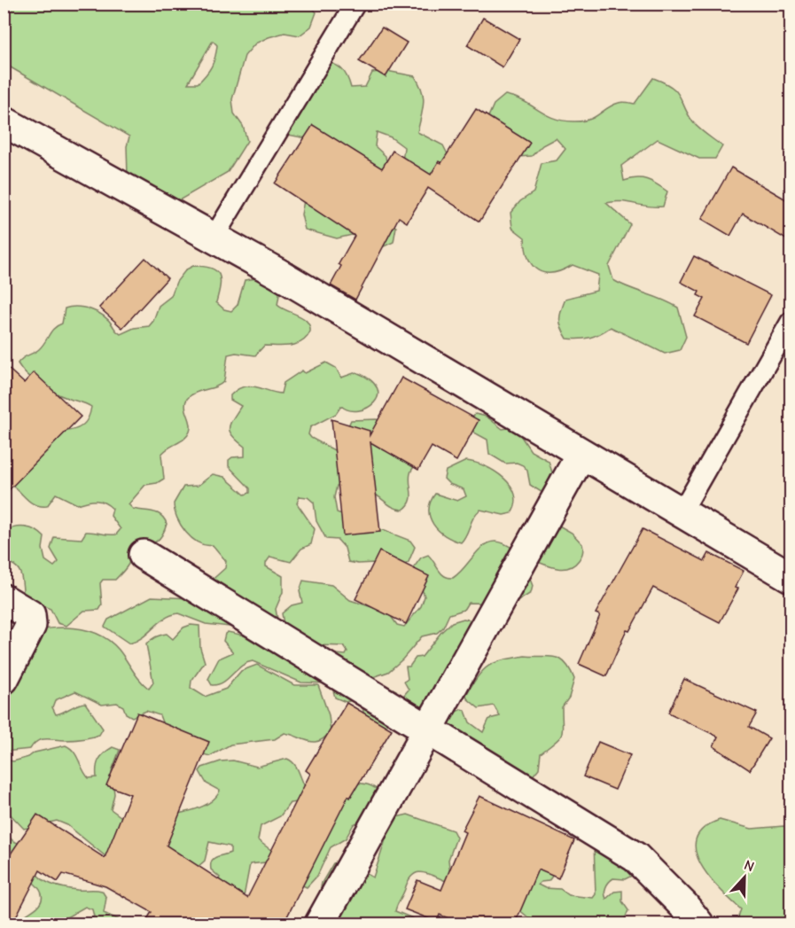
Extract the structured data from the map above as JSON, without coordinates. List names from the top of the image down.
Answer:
{
  "north": "top"
}
